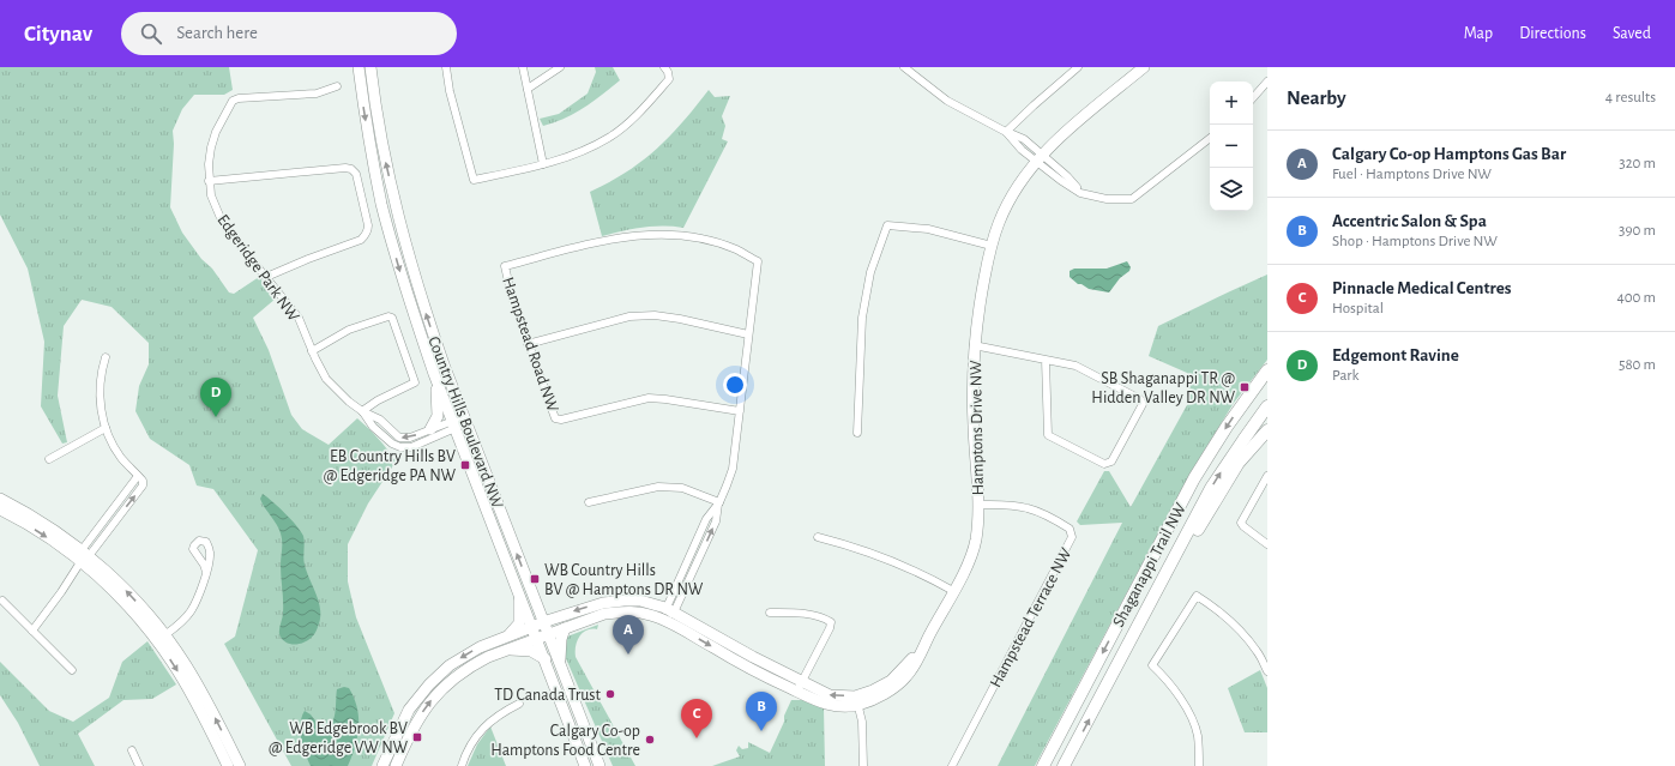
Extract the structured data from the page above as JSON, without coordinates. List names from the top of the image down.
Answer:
{
  "streets": {
    "main road": ["Shaganappi Trail NW"],
    "street": [
      "Edgeridge Park NW",
      "Hampstead Road NW",
      "Country Hills Boulevard NW",
      "Hamptons Drive NW",
      "Hampstead Terrace NW"
    ]
  },
  "crossings": [
    ["Edgeridge Park NW", "Country Hills Boulevard NW"],
    ["Hampstead Road NW", "Hamptons Drive NW"],
    ["Country Hills Boulevard NW", "Hamptons Drive NW"],
    ["Hamptons Drive NW", "Hampstead Terrace NW"]
  ],
  "places": {
    "transit": [
      "SB Shaganappi TR @ Hidden Valley DR NW",
      "EB Country Hills BV @ Edgeridge PA NW",
      "WB Country Hills BV @ Hamptons DR NW",
      "WB Edgebrook BV @ Edgeridge VW NW"
    ],
    "other": ["TD Canada Trust", "Calgary Co-op Hamptons Food Centre"]
  },
  "page": {
    "header": "Citynav",
    "search": "Search here",
    "nav": ["Map", "Directions", "Saved"],
    "heading": ["Nearby", "4 results"],
    "map_buttons": ["+", "−"],
    "list": [
      {
        "mark": "A",
        "name": "Calgary Co-op Hamptons Gas Bar",
        "note": "Fuel · Hamptons Drive NW",
        "value": "320 m"
      },
      {
        "mark": "B",
        "name": "Accentric Salon & Spa",
        "note": "Shop · Hamptons Drive NW",
        "value": "390 m"
      },
      {
        "mark": "C",
        "name": "Pinnacle Medical Centres",
        "note": "Hospital",
        "value": "400 m"
      },
      {
        "mark": "D",
        "name": "Edgemont Ravine",
        "note": "Park",
        "value": "580 m"
      }
    ],
    "pins": [
      "D",
      "A",
      "B",
      "C"
    ]
  }
}
